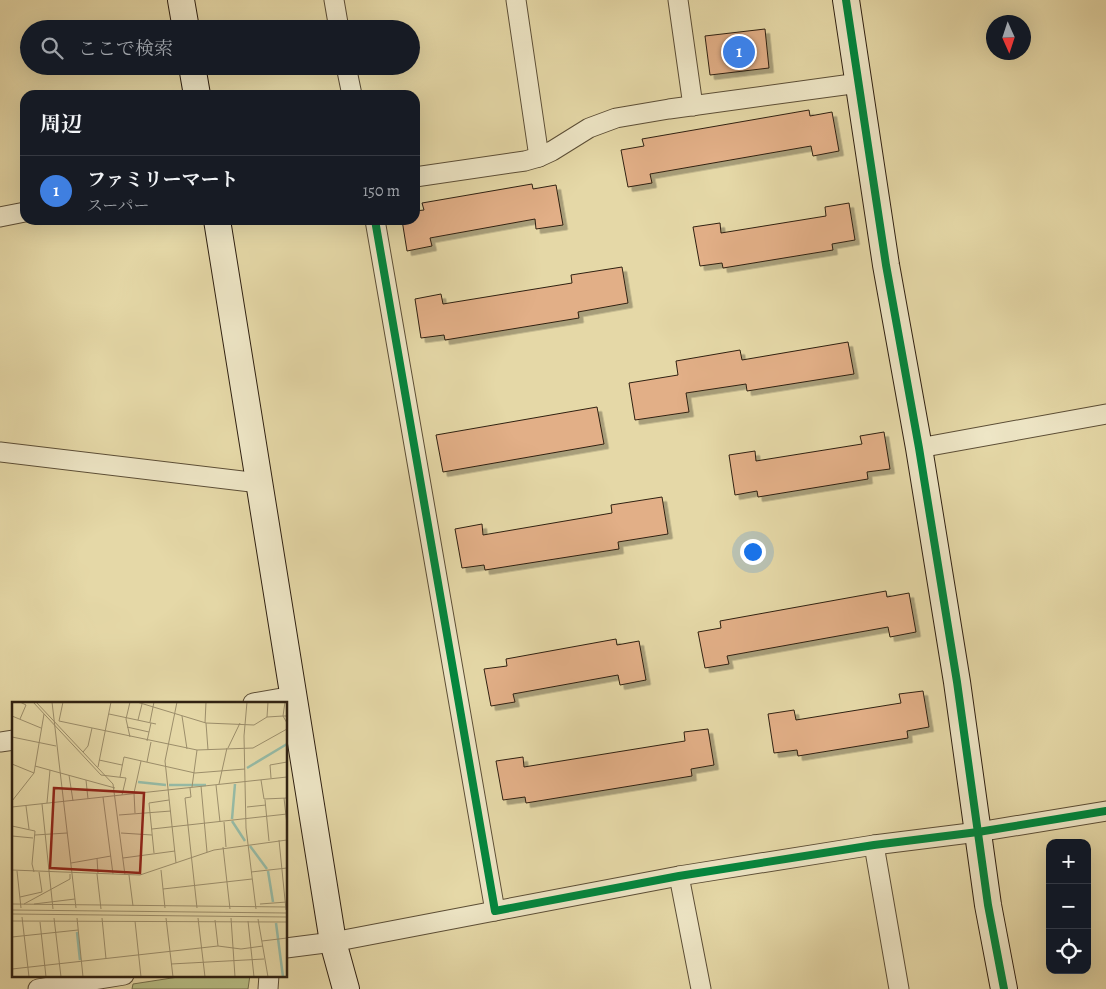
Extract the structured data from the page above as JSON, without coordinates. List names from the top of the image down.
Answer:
{
  "north": "bottom",
  "page": {
    "search": "ここで検索",
    "pins": "1",
    "heading": "周辺",
    "list": [
      {
        "mark": "1",
        "name": "ファミリーマート",
        "note": "スーパー",
        "value": "150 m"
      }
    ],
    "map_buttons": ["+", "−"]
  }
}
